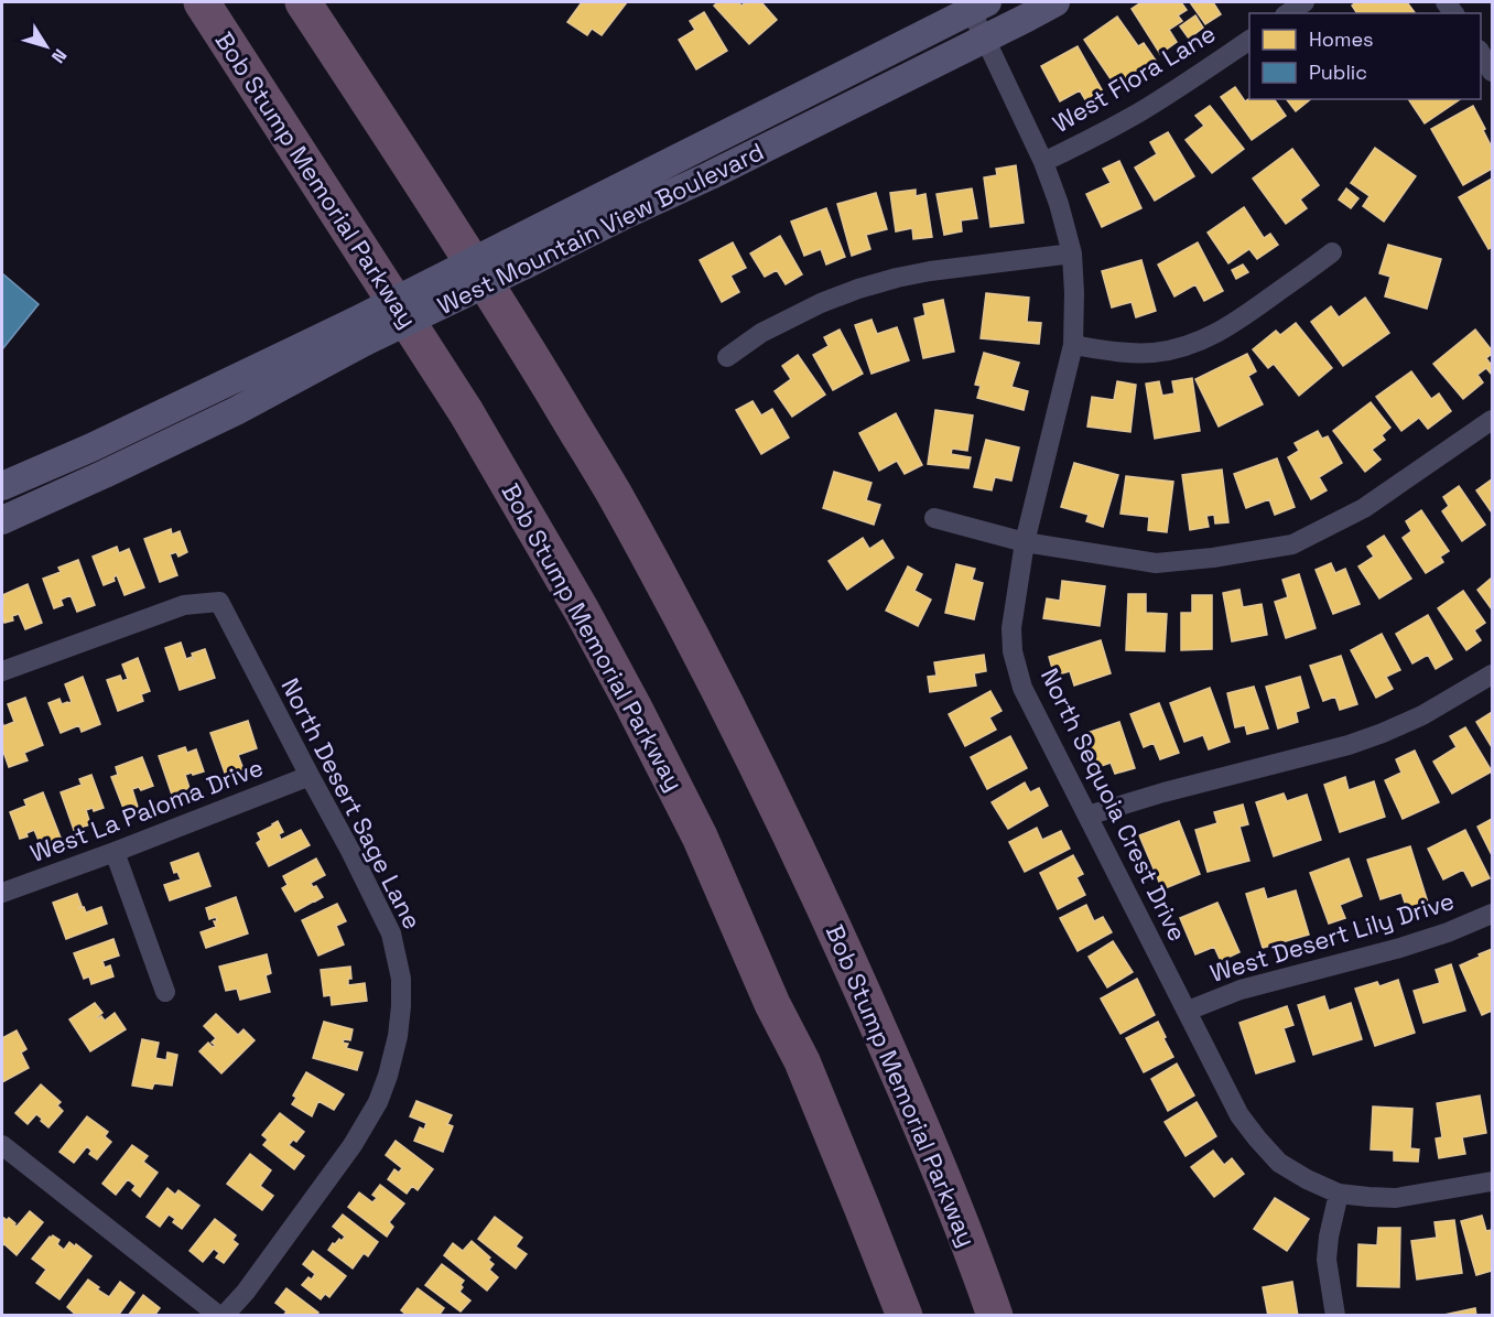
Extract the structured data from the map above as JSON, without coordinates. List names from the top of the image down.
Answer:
{
  "streets": {
    "highway": ["Bob Stump Memorial Parkway"],
    "street": [
      "West Flora Lane",
      "West Mountain View Boulevard",
      "North Desert Sage Lane",
      "North Sequoia Crest Drive",
      "West La Paloma Drive",
      "West Desert Lily Drive"
    ]
  },
  "crossings": [
    ["West Flora Lane", "North Sequoia Crest Drive"],
    ["West Mountain View Boulevard", "North Sequoia Crest Drive"],
    ["North Desert Sage Lane", "West La Paloma Drive"],
    ["North Sequoia Crest Drive", "West Desert Lily Drive"]
  ],
  "legend": ["Homes", "Public"],
  "north": "bottom right"
}
